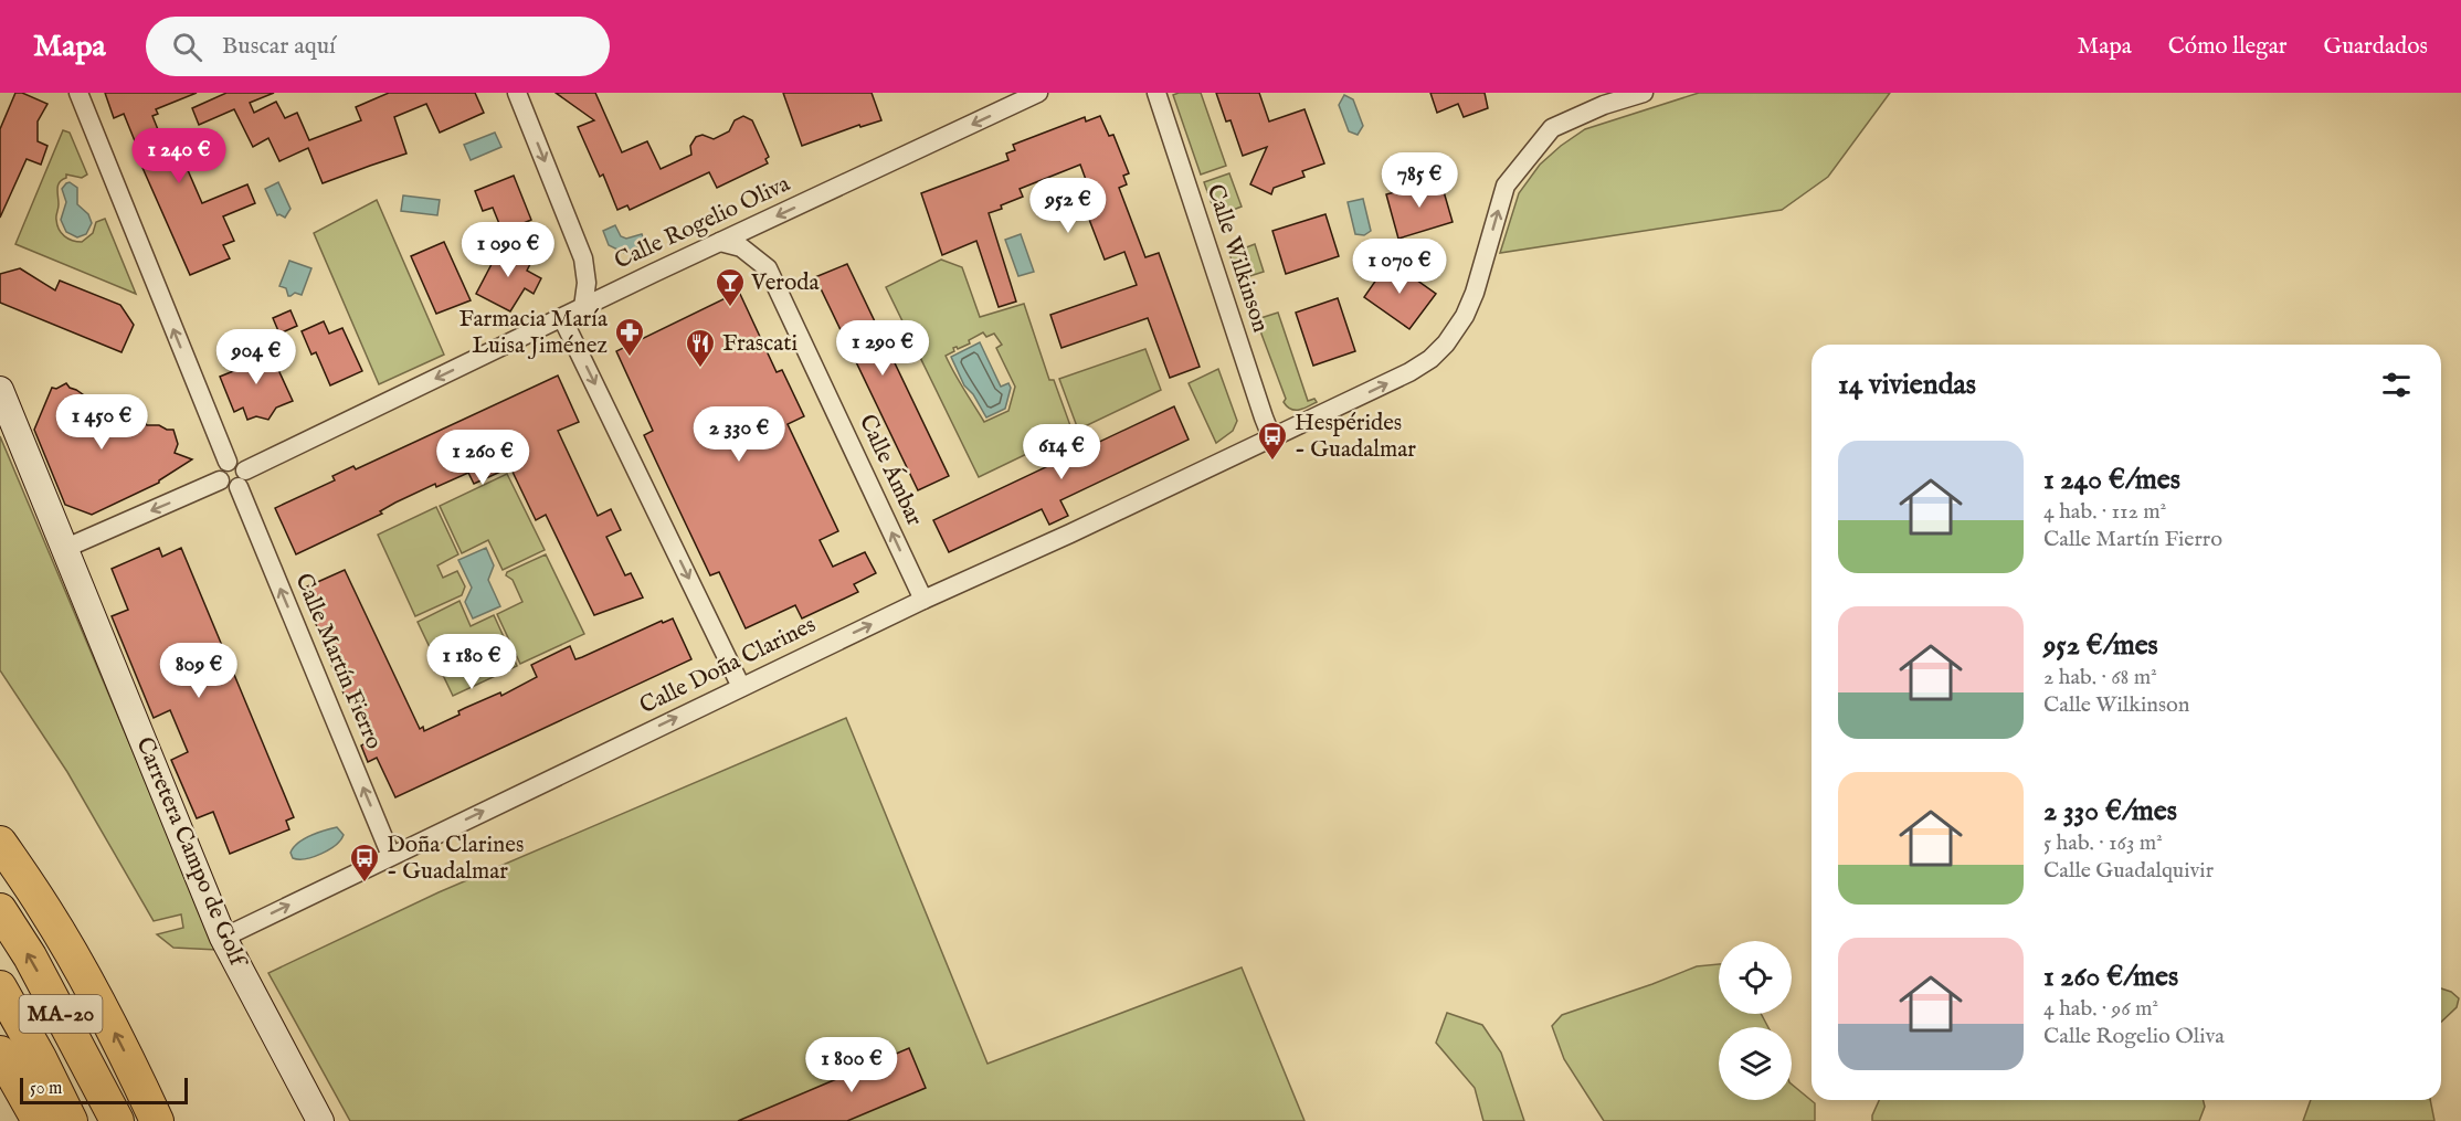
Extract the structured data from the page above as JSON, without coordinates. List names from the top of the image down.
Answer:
{
  "streets": {
    "highway": ["MA-20"],
    "street": [
      "Calle Rogelio Oliva",
      "Calle Wilkinson",
      "Calle Ámbar",
      "Calle Martín Fierro",
      "Calle Doña Clarines",
      "Carretera Campo de Golf"
    ]
  },
  "crossings": [
    ["Calle Rogelio Oliva", "Calle Ámbar"],
    ["Calle Rogelio Oliva", "Calle Martín Fierro"],
    ["Calle Wilkinson", "Calle Doña Clarines"],
    ["Calle Ámbar", "Calle Doña Clarines"],
    ["Calle Martín Fierro", "Calle Doña Clarines"],
    ["Calle Doña Clarines", "Carretera Campo de Golf"]
  ],
  "one_way": [
    "Calle Rogelio Oliva",
    "Calle Ámbar",
    "Calle Martín Fierro",
    "Calle Doña Clarines"
  ],
  "places": {
    "bar": ["Veroda"],
    "pharmacy": ["Farmacia María Luisa Jiménez"],
    "restaurant": ["Frascati"],
    "bus stop": ["Hespérides - Guadalmar", "Doña Clarines - Guadalmar"]
  },
  "scale_bar": "50 m",
  "page": {
    "header": "Mapa",
    "search": "Buscar aquí",
    "nav": ["Mapa", "Cómo llegar", "Guardados"],
    "price": [
      "1 240 €",
      "785 €",
      "952 €",
      "1 090 €",
      "1 070 €",
      "1 290 €",
      "904 €",
      "1 450 €",
      "2 330 €",
      "614 €",
      "1 260 €",
      "1 180 €",
      "809 €",
      "1 800 €"
    ],
    "heading": "14 viviendas",
    "list": [
      {
        "name": "1 240 €/mes",
        "note": "4 hab. · 112 m² · Calle Martín Fierro"
      },
      {
        "name": "952 €/mes",
        "note": "2 hab. · 68 m² · Calle Wilkinson"
      },
      {
        "name": "2 330 €/mes",
        "note": "5 hab. · 163 m² · Calle Guadalquivir"
      },
      {
        "name": "1 260 €/mes",
        "note": "4 hab. · 96 m² · Calle Rogelio Oliva"
      }
    ],
    "scale": "50 m"
  }
}
